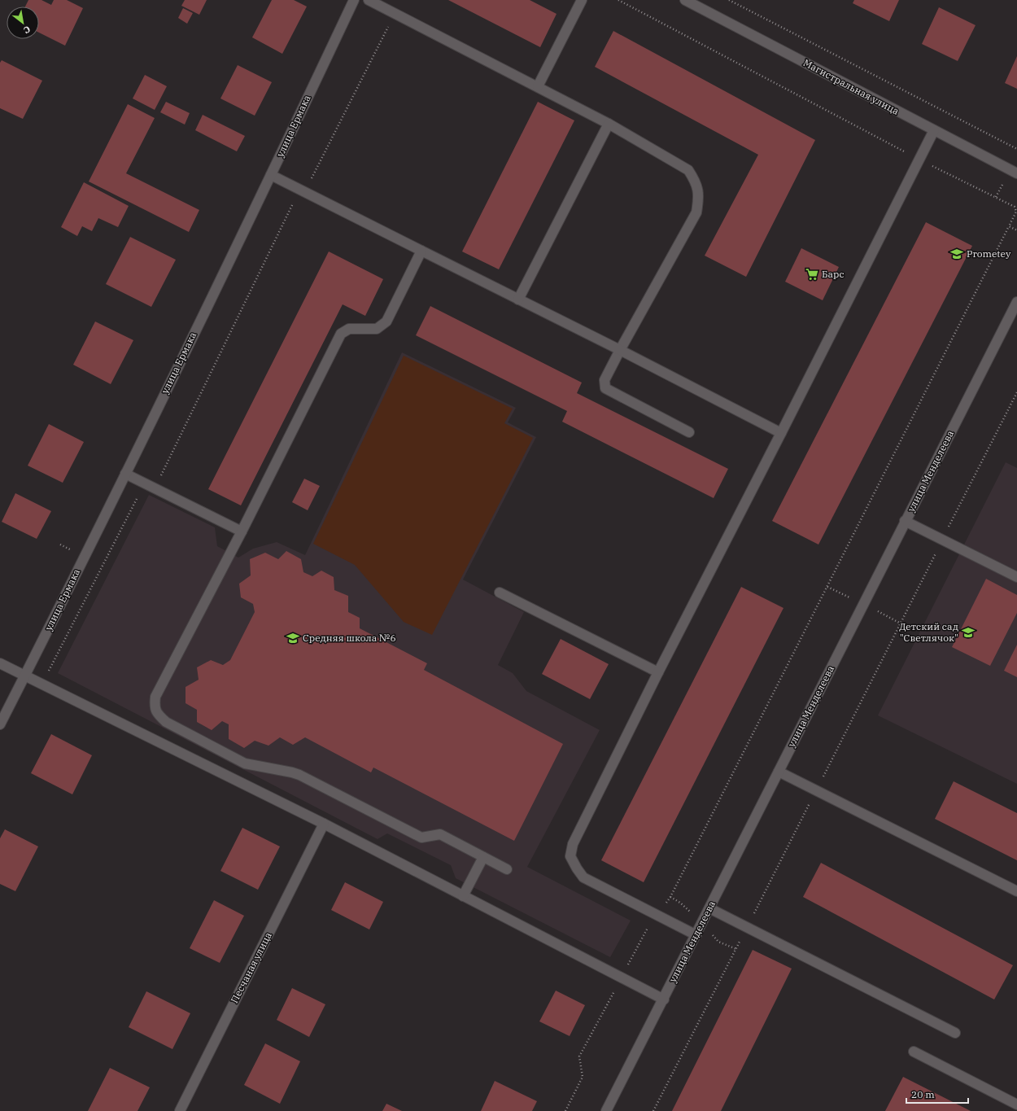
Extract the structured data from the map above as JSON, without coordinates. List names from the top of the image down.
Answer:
{
  "streets": {
    "street": [
      "Магистральная улица",
      "улица Ермака",
      "улица Менделеева",
      "Песчаная улица"
    ]
  },
  "places": {
    "school or university": ["Prometey", "Детский сад \"Светлячок\"", "Средняя школа №6"],
    "supermarket": ["Барс"]
  },
  "scale_bar": "20 m",
  "north": "bottom right"
}
